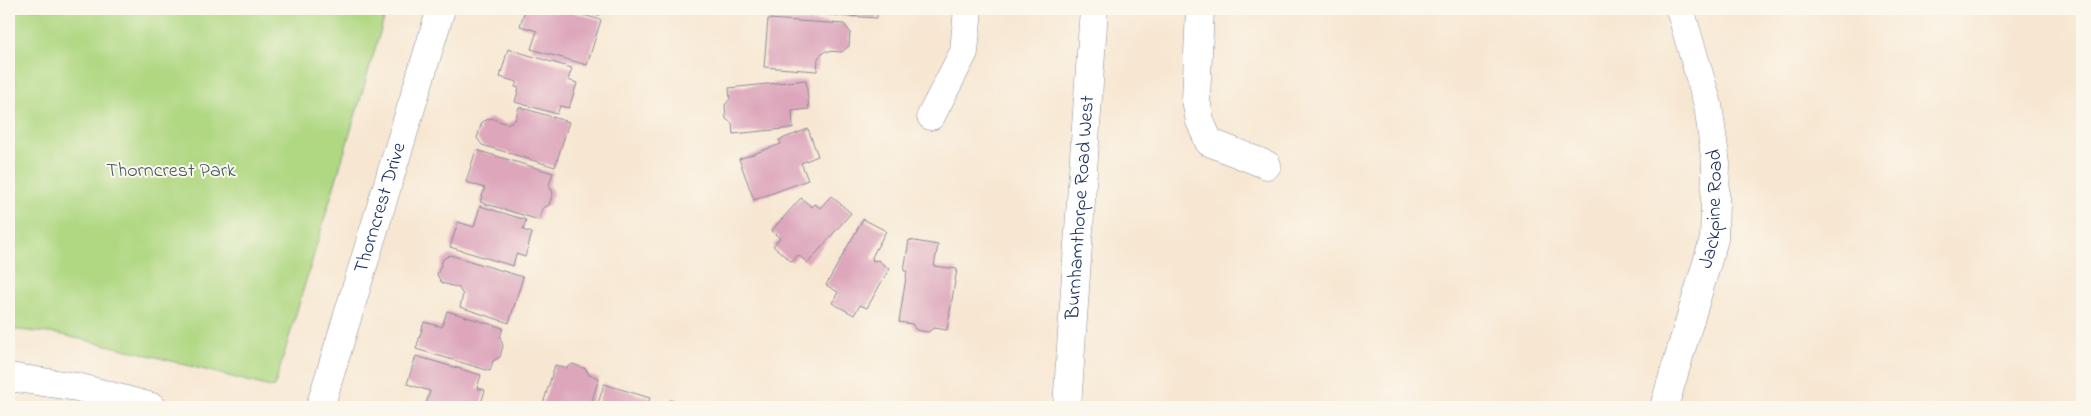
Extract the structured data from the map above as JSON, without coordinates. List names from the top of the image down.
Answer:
{
  "streets": {
    "street": ["Thorncrest Drive", "Burnhamthorpe Road West", "Jackpine Road"]
  },
  "parks": ["Thorncrest Park"]
}
